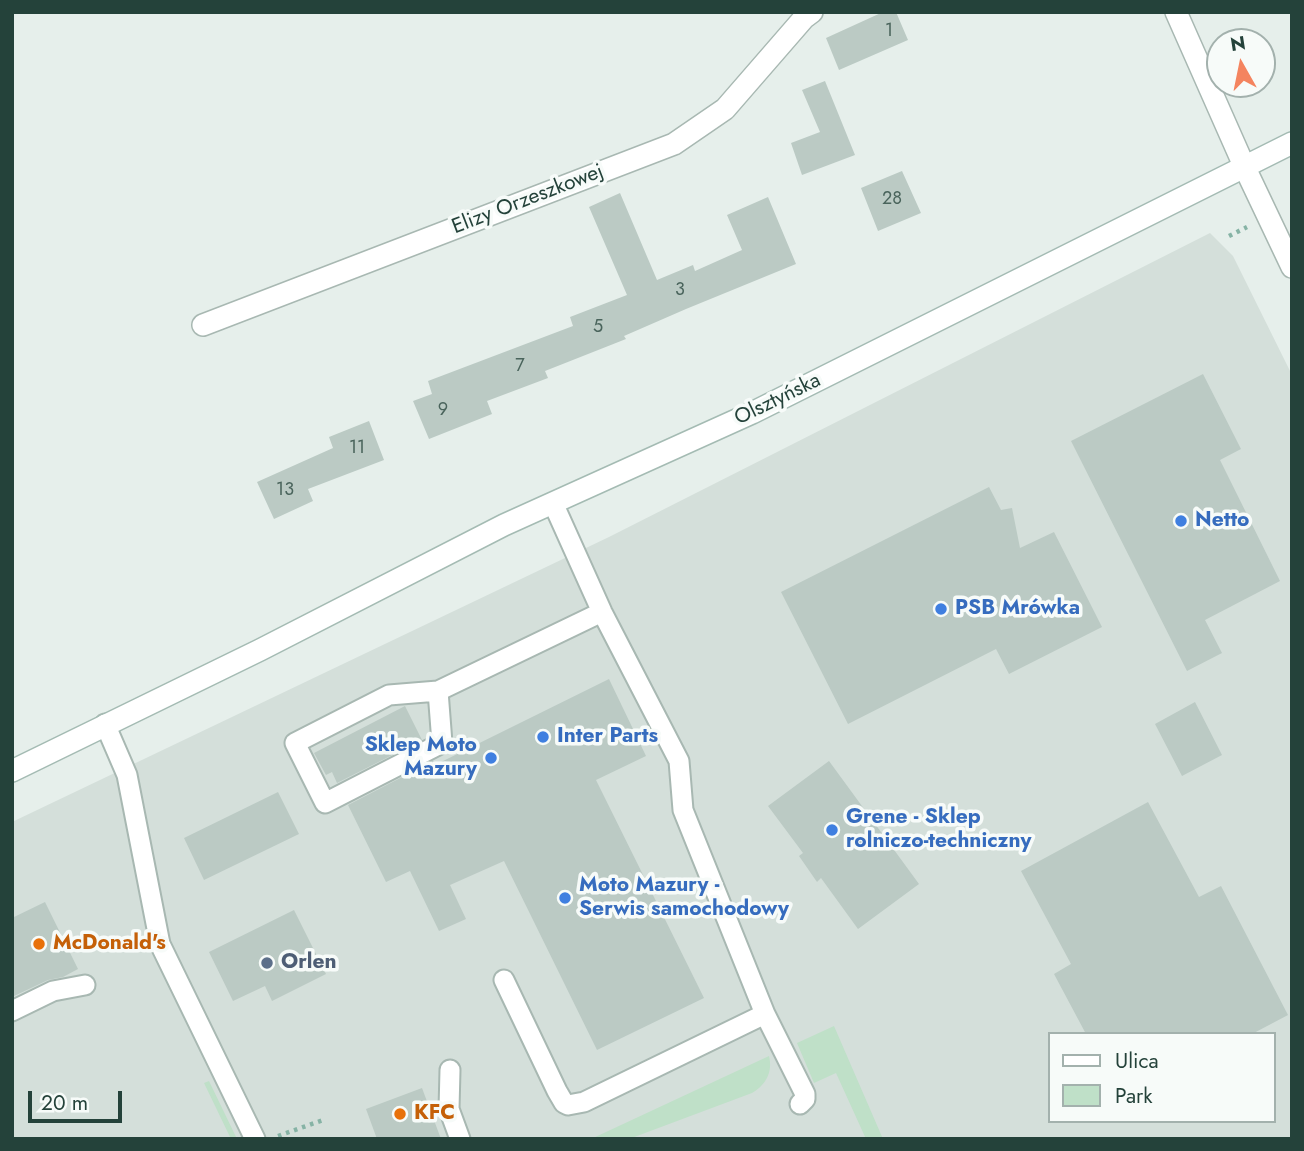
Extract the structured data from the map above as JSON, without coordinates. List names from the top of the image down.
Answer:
{
  "streets": {
    "street": ["Elizy Orzeszkowej", "Olsztyńska"]
  },
  "places": [
    "Netto",
    "PSB Mrówka",
    "Inter Parts",
    "Sklep Moto Mazury",
    "Grene - Sklep rolniczo-techniczny",
    "Moto Mazury - Serwis samochodowy",
    "McDonald's",
    "Orlen",
    "KFC"
  ],
  "house_numbers": [
    "1",
    "28",
    "3",
    "5",
    "7",
    "9",
    "11",
    "13"
  ],
  "legend": ["Ulica", "Park"],
  "scale_bar": "20 m",
  "north": "top"
}
